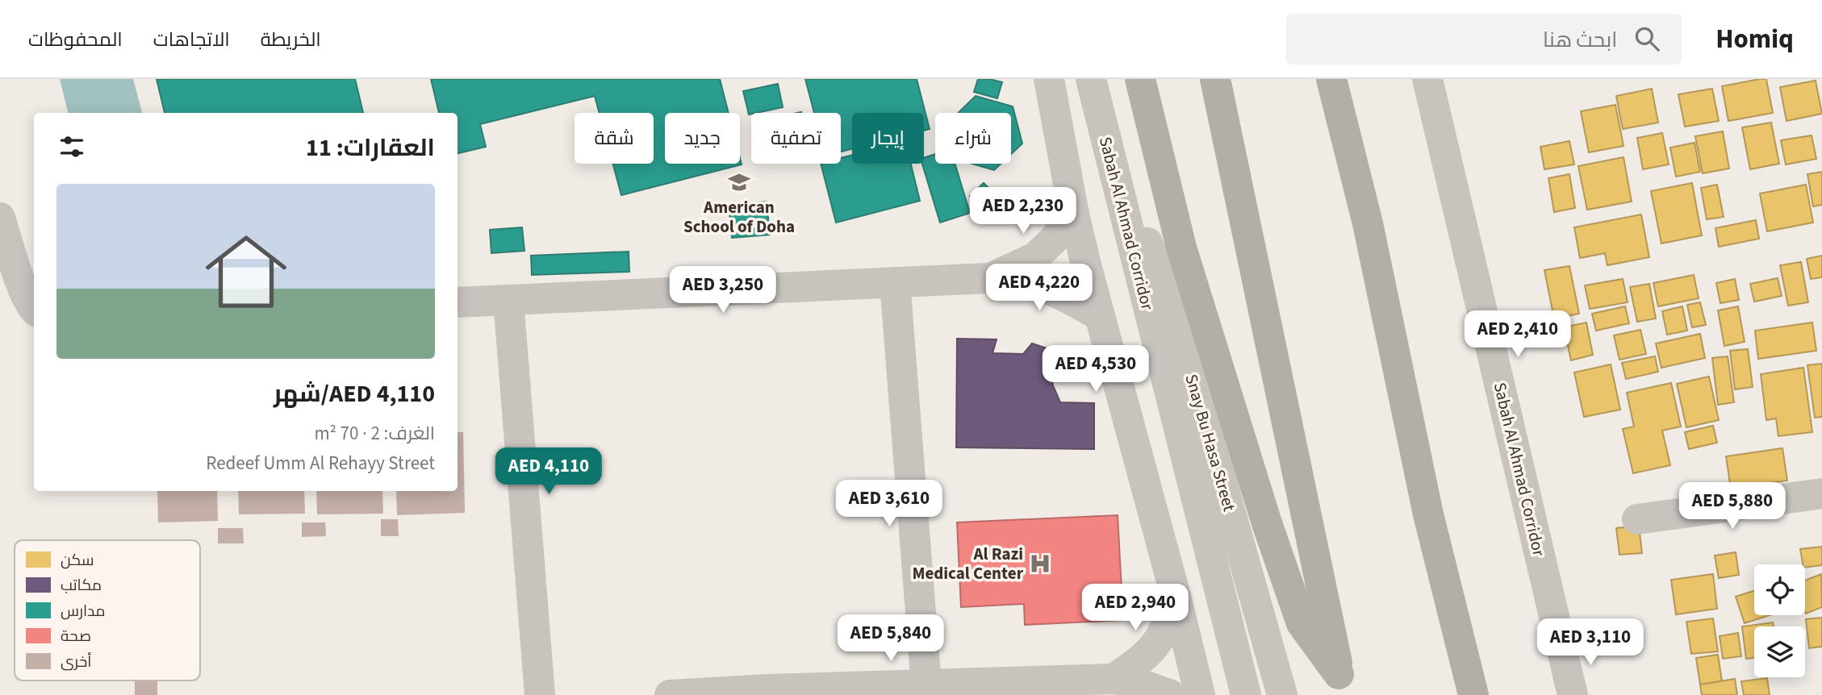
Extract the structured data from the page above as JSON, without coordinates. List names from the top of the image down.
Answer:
{
  "streets": {
    "street": ["Sabah Al Ahmad Corridor", "Snay Bu Hasa Street"]
  },
  "crossings": [
    ["Sabah Al Ahmad Corridor", "Snay Bu Hasa Street"]
  ],
  "places": {
    "school or university": ["American School of Doha"],
    "hospital": ["Al Razi Medical Center"]
  },
  "legend": [
    "سكن",
    "مكاتب",
    "مدارس",
    "صحة",
    "أخرى"
  ],
  "page": {
    "header": "Homiq",
    "search": "ابحث هنا",
    "nav": ["الخريطة", "الاتجاهات", "المحفوظات"],
    "chip": [
      "شراء",
      "إيجار",
      "تصفية",
      "جديد",
      "شقة"
    ],
    "heading": "العقارات: 11",
    "list": [
      {
        "name": "AED 4,110/شهر",
        "note": "الغرف: 2 · 70 m² · Redeef Umm Al Rehayy Street"
      }
    ],
    "price": [
      "AED 2,230",
      "AED 4,220",
      "AED 3,250",
      "AED 2,410",
      "AED 4,530",
      "AED 4,110",
      "AED 3,610",
      "AED 5,880",
      "AED 2,940",
      "AED 5,840",
      "AED 3,110"
    ]
  }
}
